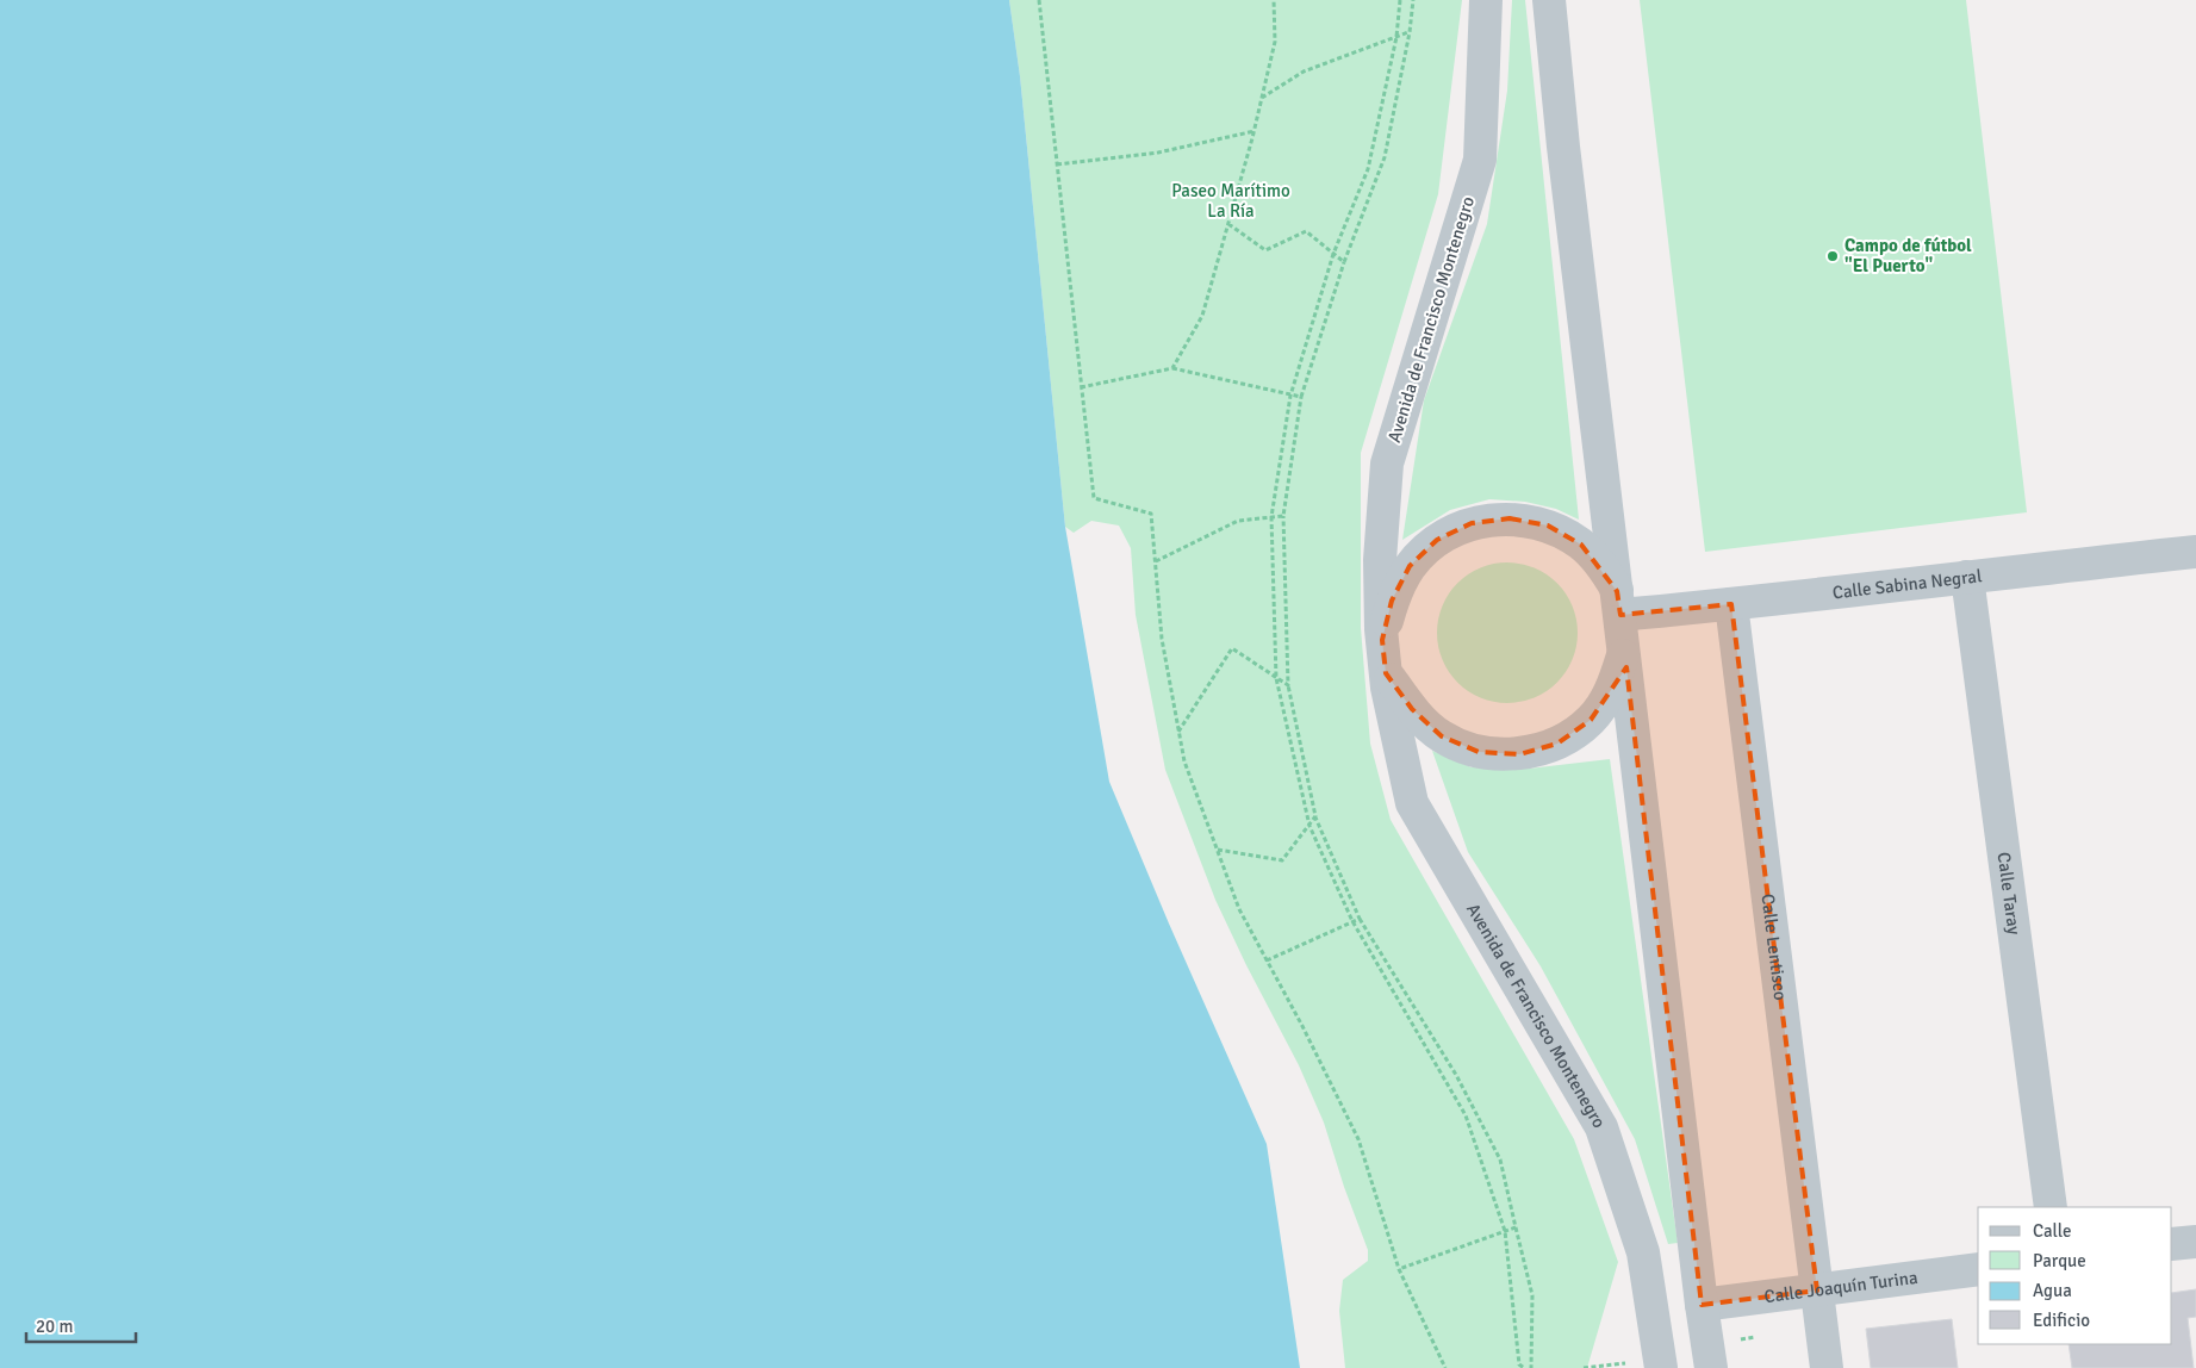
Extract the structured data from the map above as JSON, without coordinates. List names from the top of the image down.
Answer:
{
  "streets": {
    "street": [
      "Avenida de Francisco Montenegro",
      "Calle Sabina Negral",
      "Calle Taray",
      "Calle Lentisco",
      "Calle Joaquín Turina"
    ]
  },
  "crossings": [
    ["Avenida de Francisco Montenegro", "Calle Sabina Negral"],
    ["Avenida de Francisco Montenegro", "Calle Joaquín Turina"],
    ["Calle Sabina Negral", "Calle Taray"],
    ["Calle Sabina Negral", "Calle Lentisco"],
    ["Calle Lentisco", "Calle Joaquín Turina"]
  ],
  "parks": ["Paseo Marítimo La Ría"],
  "places": ["Campo de fútbol \"El Puerto\""],
  "legend": [
    "Calle",
    "Parque",
    "Agua",
    "Edificio"
  ],
  "scale_bar": "20 m"
}
